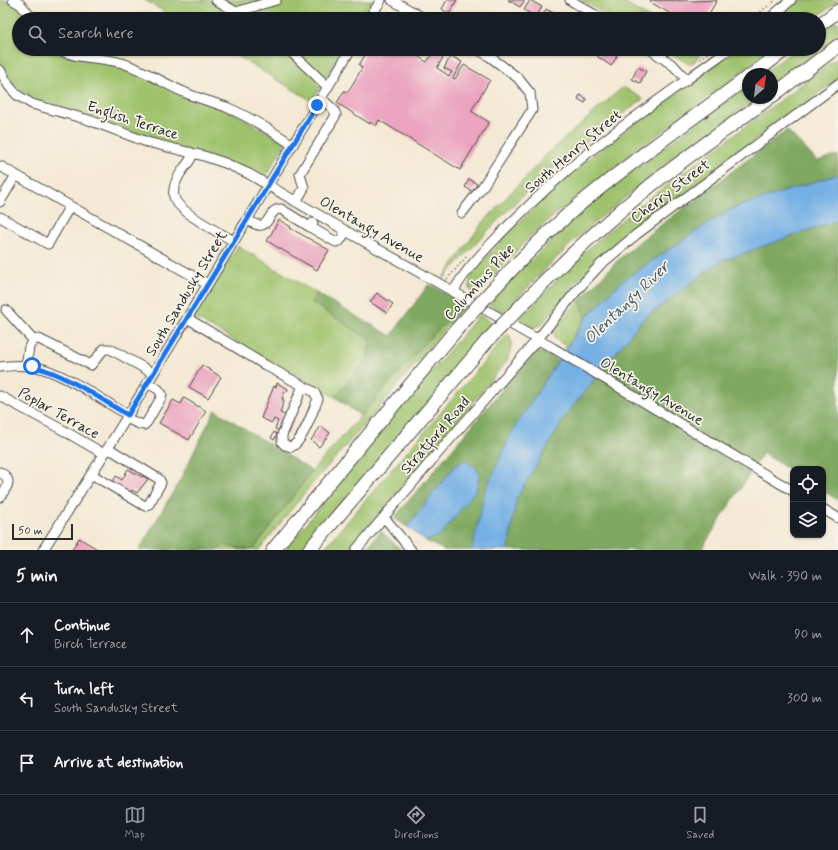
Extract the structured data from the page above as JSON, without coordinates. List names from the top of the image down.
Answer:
{
  "streets": {
    "highway": ["Columbus Pike"],
    "street": [
      "English Terrace",
      "South Henry Street",
      "Cherry Street",
      "Olentangy Avenue",
      "South Sandusky Street",
      "Poplar Terrace",
      "Stratford Road"
    ]
  },
  "crossings": [
    ["English Terrace", "Olentangy Avenue"],
    ["English Terrace", "South Sandusky Street"],
    ["South Henry Street", "Olentangy Avenue"],
    ["Cherry Street", "Olentangy Avenue"],
    ["Cherry Street", "Stratford Road"],
    ["Olentangy Avenue", "South Sandusky Street"],
    ["Olentangy Avenue", "Stratford Road"],
    ["South Sandusky Street", "Poplar Terrace"]
  ],
  "water": ["Olentangy River"],
  "scale_bar": "50 m",
  "north": "top right",
  "page": {
    "search": "Search here",
    "scale": "50 m",
    "heading": ["5 min", "Walk · 390 m"],
    "list": [
      ["Continue", "Birch Terrace", "90 m"],
      ["Turn left", "South Sandusky Street", "300 m"],
      "Arrive at destination"
    ],
    "nav": ["Map", "Directions", "Saved"]
  }
}
